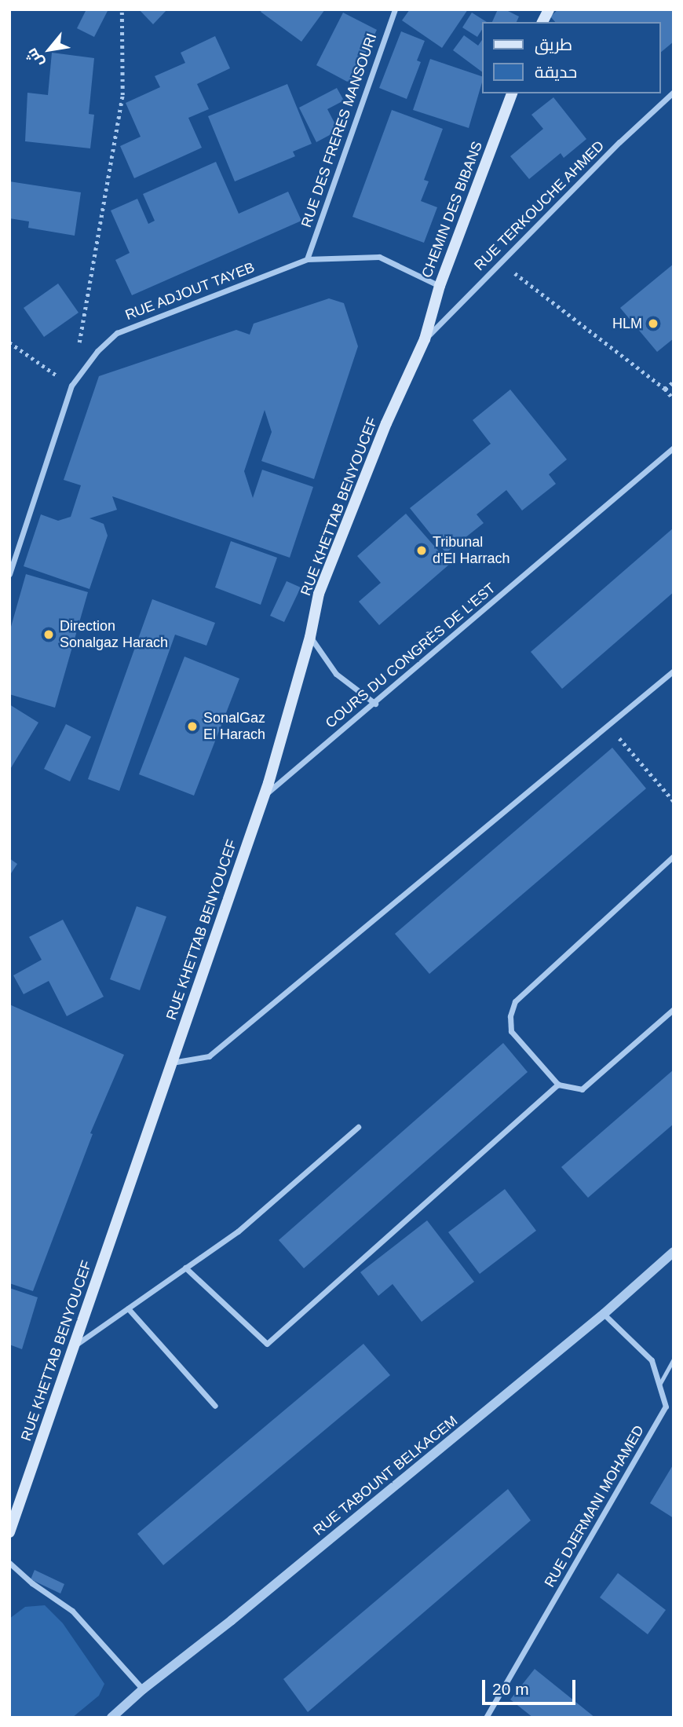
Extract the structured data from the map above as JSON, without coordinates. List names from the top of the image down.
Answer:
{
  "streets": {
    "main road": ["CHEMIN DES BIBANS", "RUE KHETTAB BENYOUCEF"],
    "street": [
      "RUE DES FRERES MANSOURI",
      "RUE TERKOUCHE AHMED",
      "RUE ADJOUT TAYEB",
      "COURS DU CONGRÈS DE L'EST",
      "RUE TABOUNT BELKACEM",
      "RUE DJERMANI MOHAMED"
    ]
  },
  "crossings": [
    ["RUE DES FRERES MANSOURI", "RUE ADJOUT TAYEB"],
    ["RUE TERKOUCHE AHMED", "CHEMIN DES BIBANS"],
    ["RUE TERKOUCHE AHMED", "RUE KHETTAB BENYOUCEF"],
    ["CHEMIN DES BIBANS", "RUE ADJOUT TAYEB"],
    ["CHEMIN DES BIBANS", "RUE KHETTAB BENYOUCEF"],
    ["RUE KHETTAB BENYOUCEF", "COURS DU CONGRÈS DE L'EST"],
    ["RUE TABOUNT BELKACEM", "RUE DJERMANI MOHAMED"]
  ],
  "places": [
    "HLM",
    "Tribunal d'El Harrach",
    "Direction Sonalgaz Harach",
    "SonalGaz El Harach"
  ],
  "legend": ["طريق", "حديقة"],
  "scale_bar": "20 m",
  "north": "bottom left"
}
